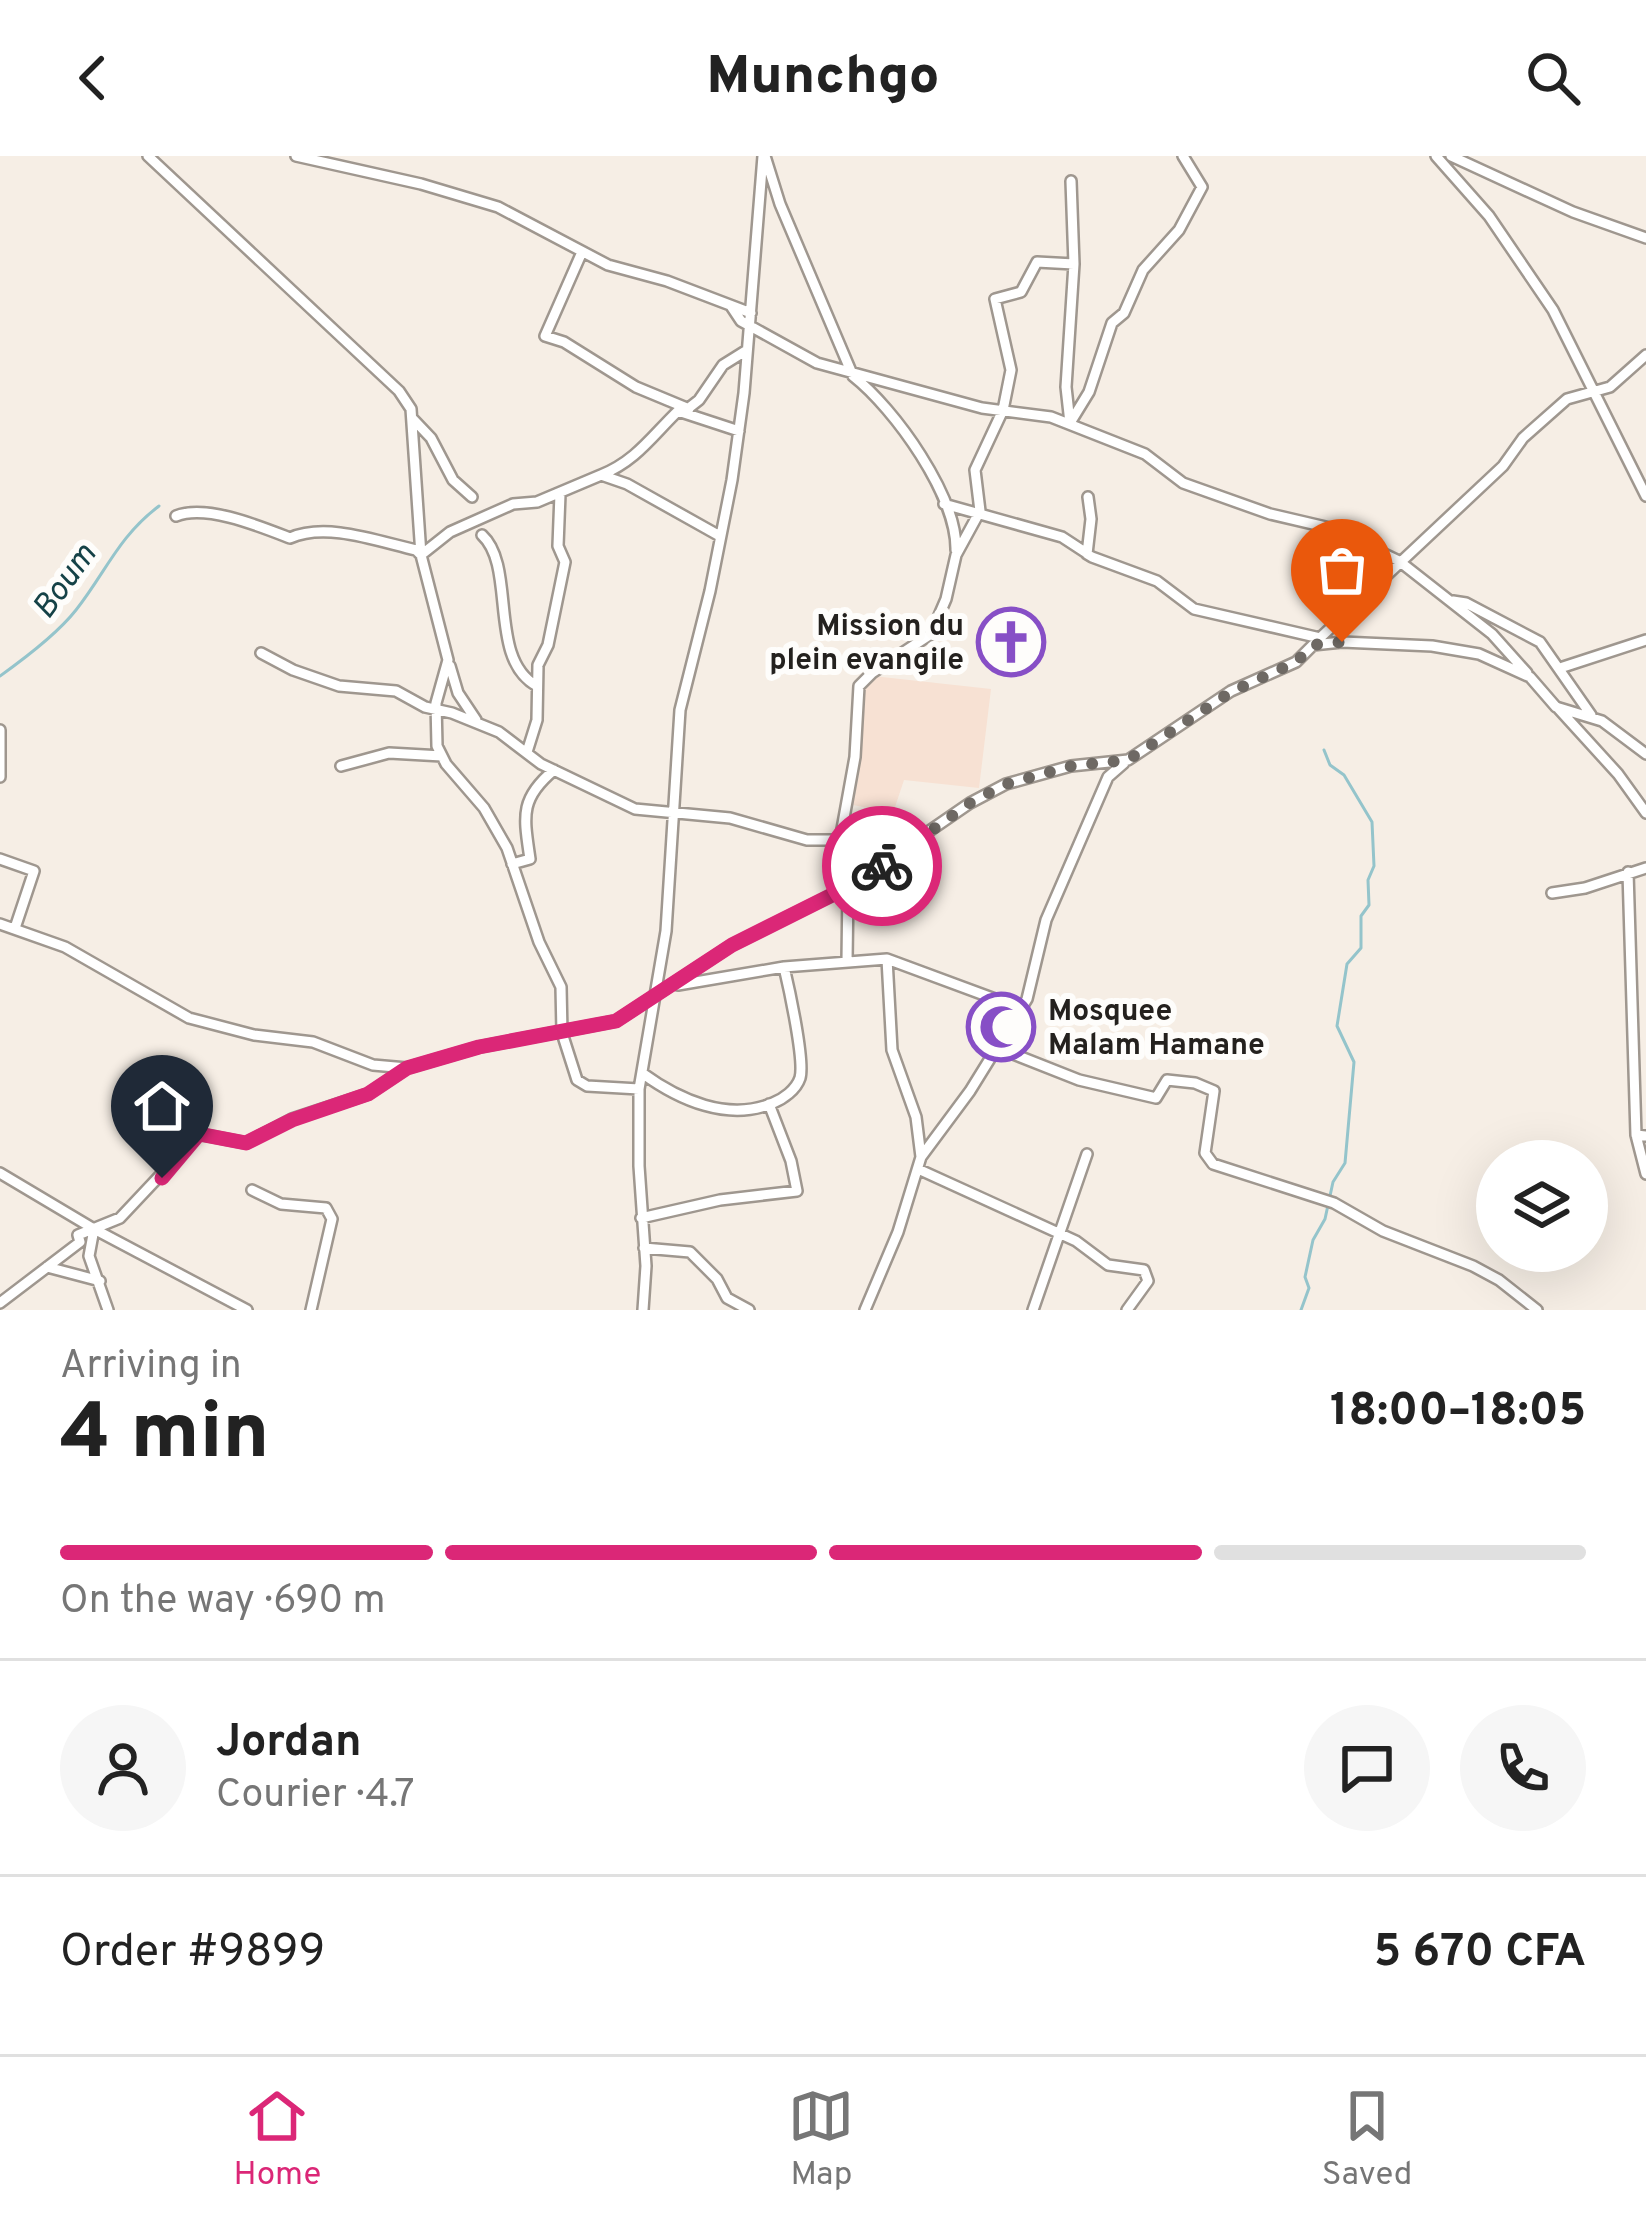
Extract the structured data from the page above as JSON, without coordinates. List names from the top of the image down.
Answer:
{
  "water": ["Boum"],
  "places": {
    "church": ["Mission du plein evangile"],
    "mosque": ["Mosquee Malam Hamane"]
  },
  "page": {
    "header": "Munchgo",
    "heading": ["4 min", "Arriving in", "18:00–18:05"],
    "panel": [
      "Jordan",
      "Courier · 4.7",
      "Order #9899",
      "5 670 CFA"
    ],
    "bar": "On the way · 690 m",
    "tabs": ["Home", "Map", "Saved"]
  }
}
